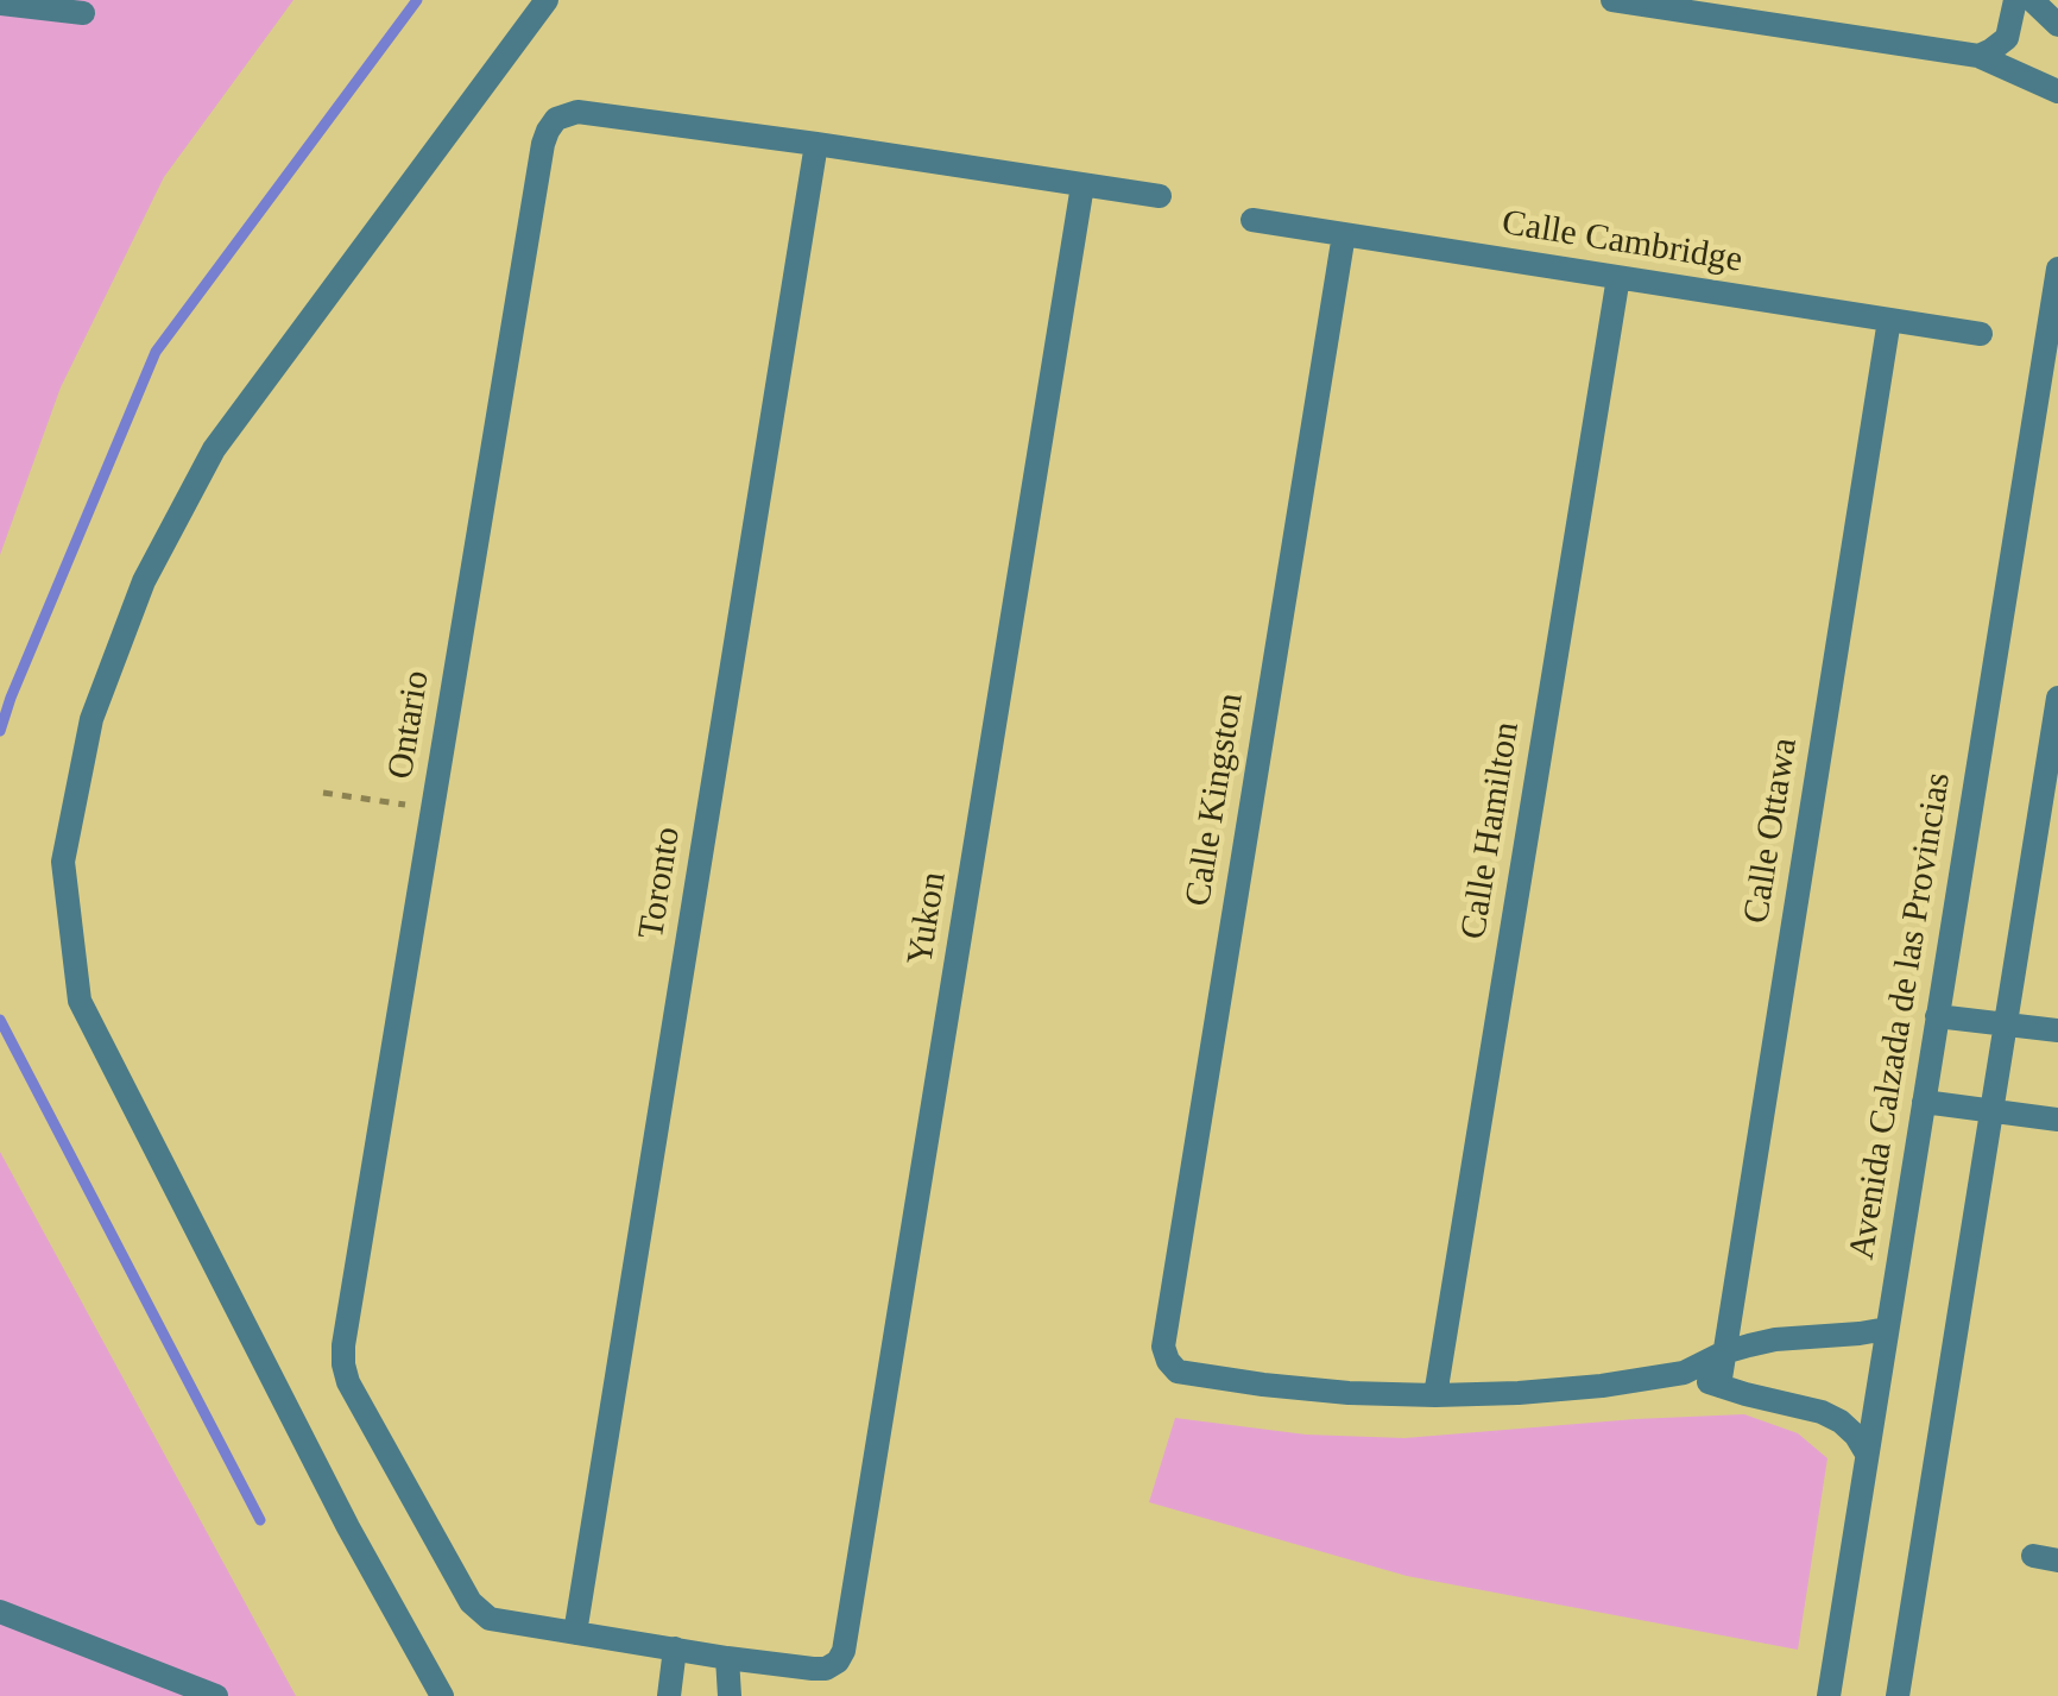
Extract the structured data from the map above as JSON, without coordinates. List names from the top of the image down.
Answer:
{
  "streets": {
    "street": [
      "Calle Cambridge",
      "Ontario",
      "Calle Kingston",
      "Calle Hamilton",
      "Calle Ottawa",
      "Toronto",
      "Yukon",
      "Avenida Calzada de las Provincias"
    ]
  },
  "crossings": [
    ["Calle Cambridge", "Calle Kingston"],
    ["Calle Cambridge", "Calle Hamilton"],
    ["Calle Cambridge", "Calle Ottawa"],
    ["Ontario", "Toronto"],
    ["Calle Kingston", "Calle Hamilton"]
  ]
}
